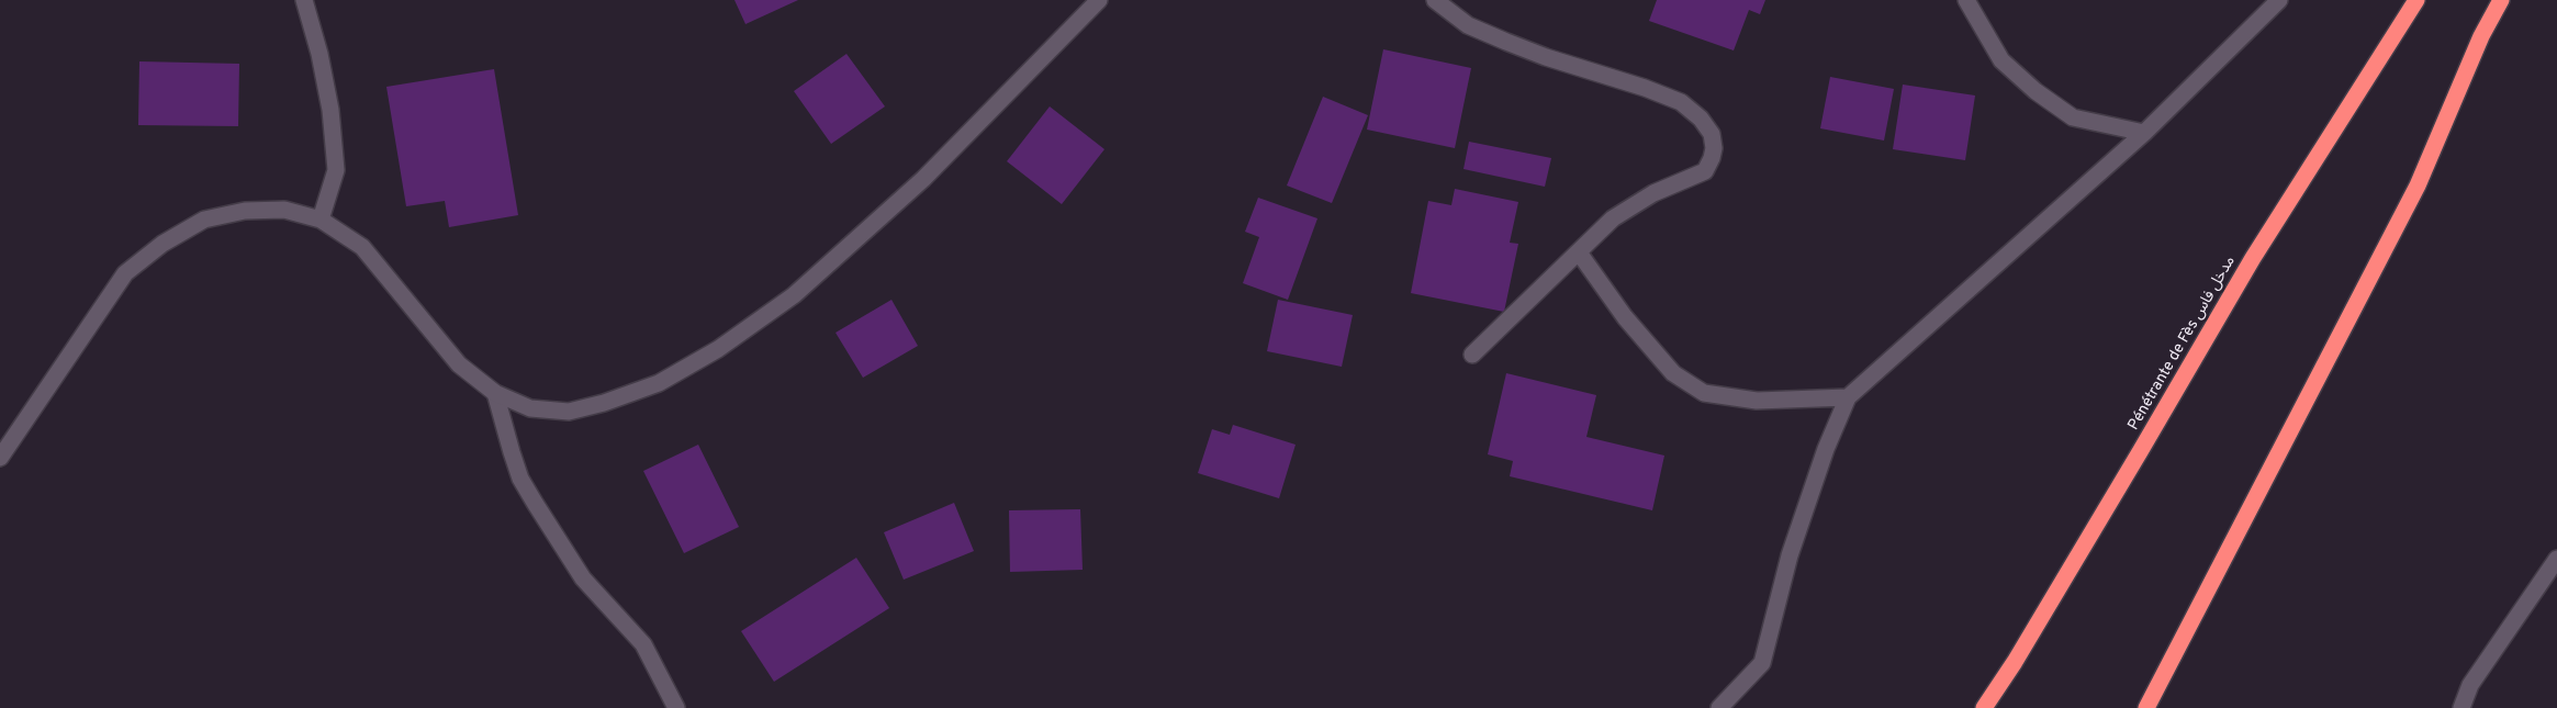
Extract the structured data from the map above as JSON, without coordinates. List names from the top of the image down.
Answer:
{
  "streets": {
    "highway": ["Pénétrante de Fès مدخل فاس"]
  }
}
